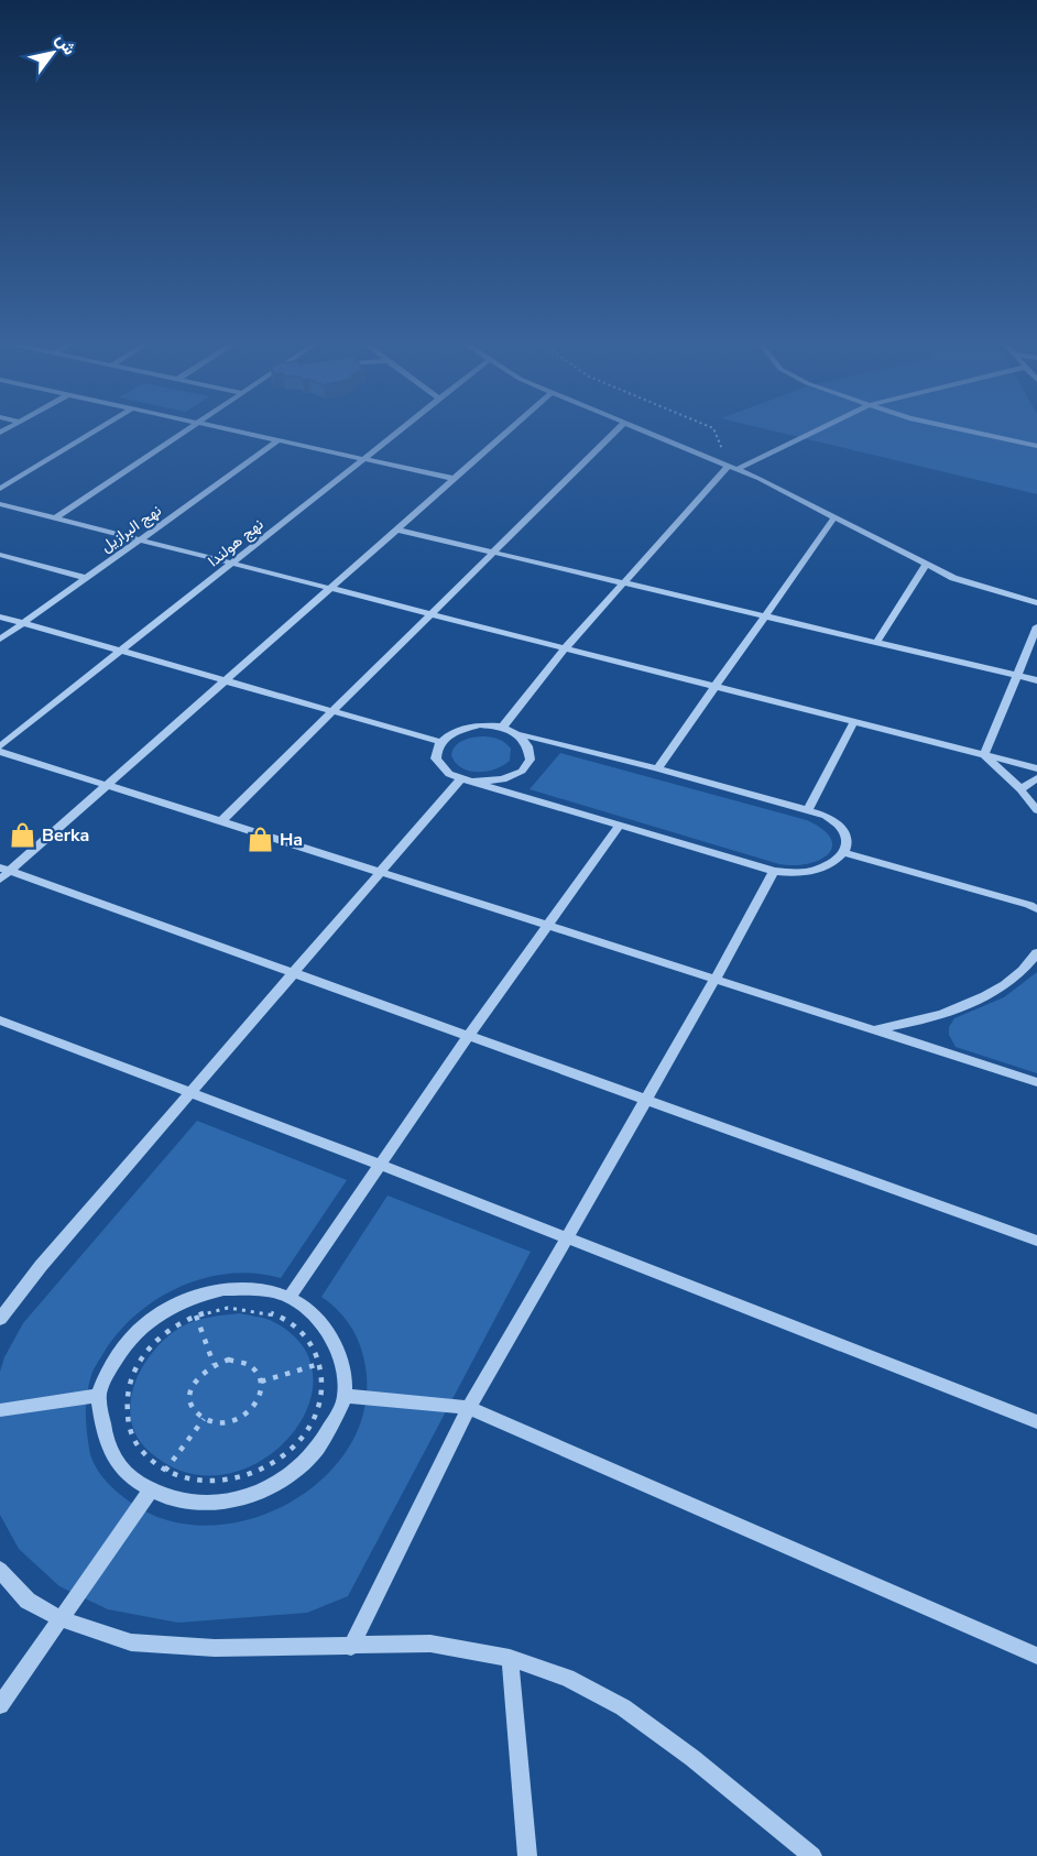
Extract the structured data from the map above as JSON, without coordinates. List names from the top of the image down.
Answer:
{
  "streets": {
    "street": ["نهج البرازيل", "نهج هولندا"]
  },
  "places": {
    "shop": ["Berka", "Ha"]
  },
  "north": "top right"
}
